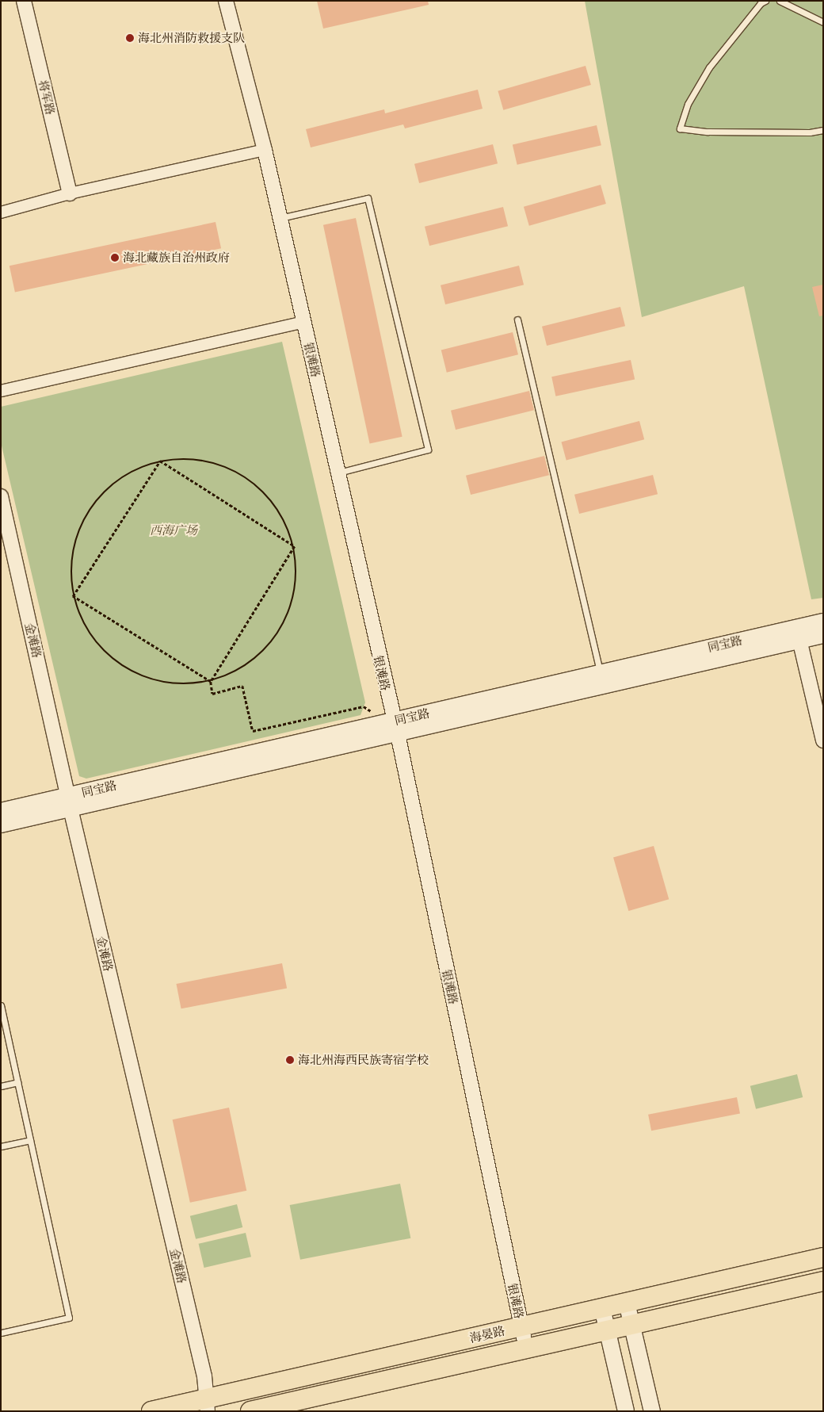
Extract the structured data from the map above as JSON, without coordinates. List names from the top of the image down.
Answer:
{
  "streets": {
    "highway": ["海晏路"],
    "main road": ["同宝路"],
    "street": ["将军路", "银滩路", "金滩路"]
  },
  "crossings": [
    ["银滩路", "同宝路"],
    ["银滩路", "海晏路"],
    ["金滩路", "同宝路"],
    ["金滩路", "海晏路"]
  ],
  "parks": ["西海广场"],
  "places": ["海北州消防救援支队", "海北藏族自治州政府", "海北州海西民族寄宿学校"]
}
